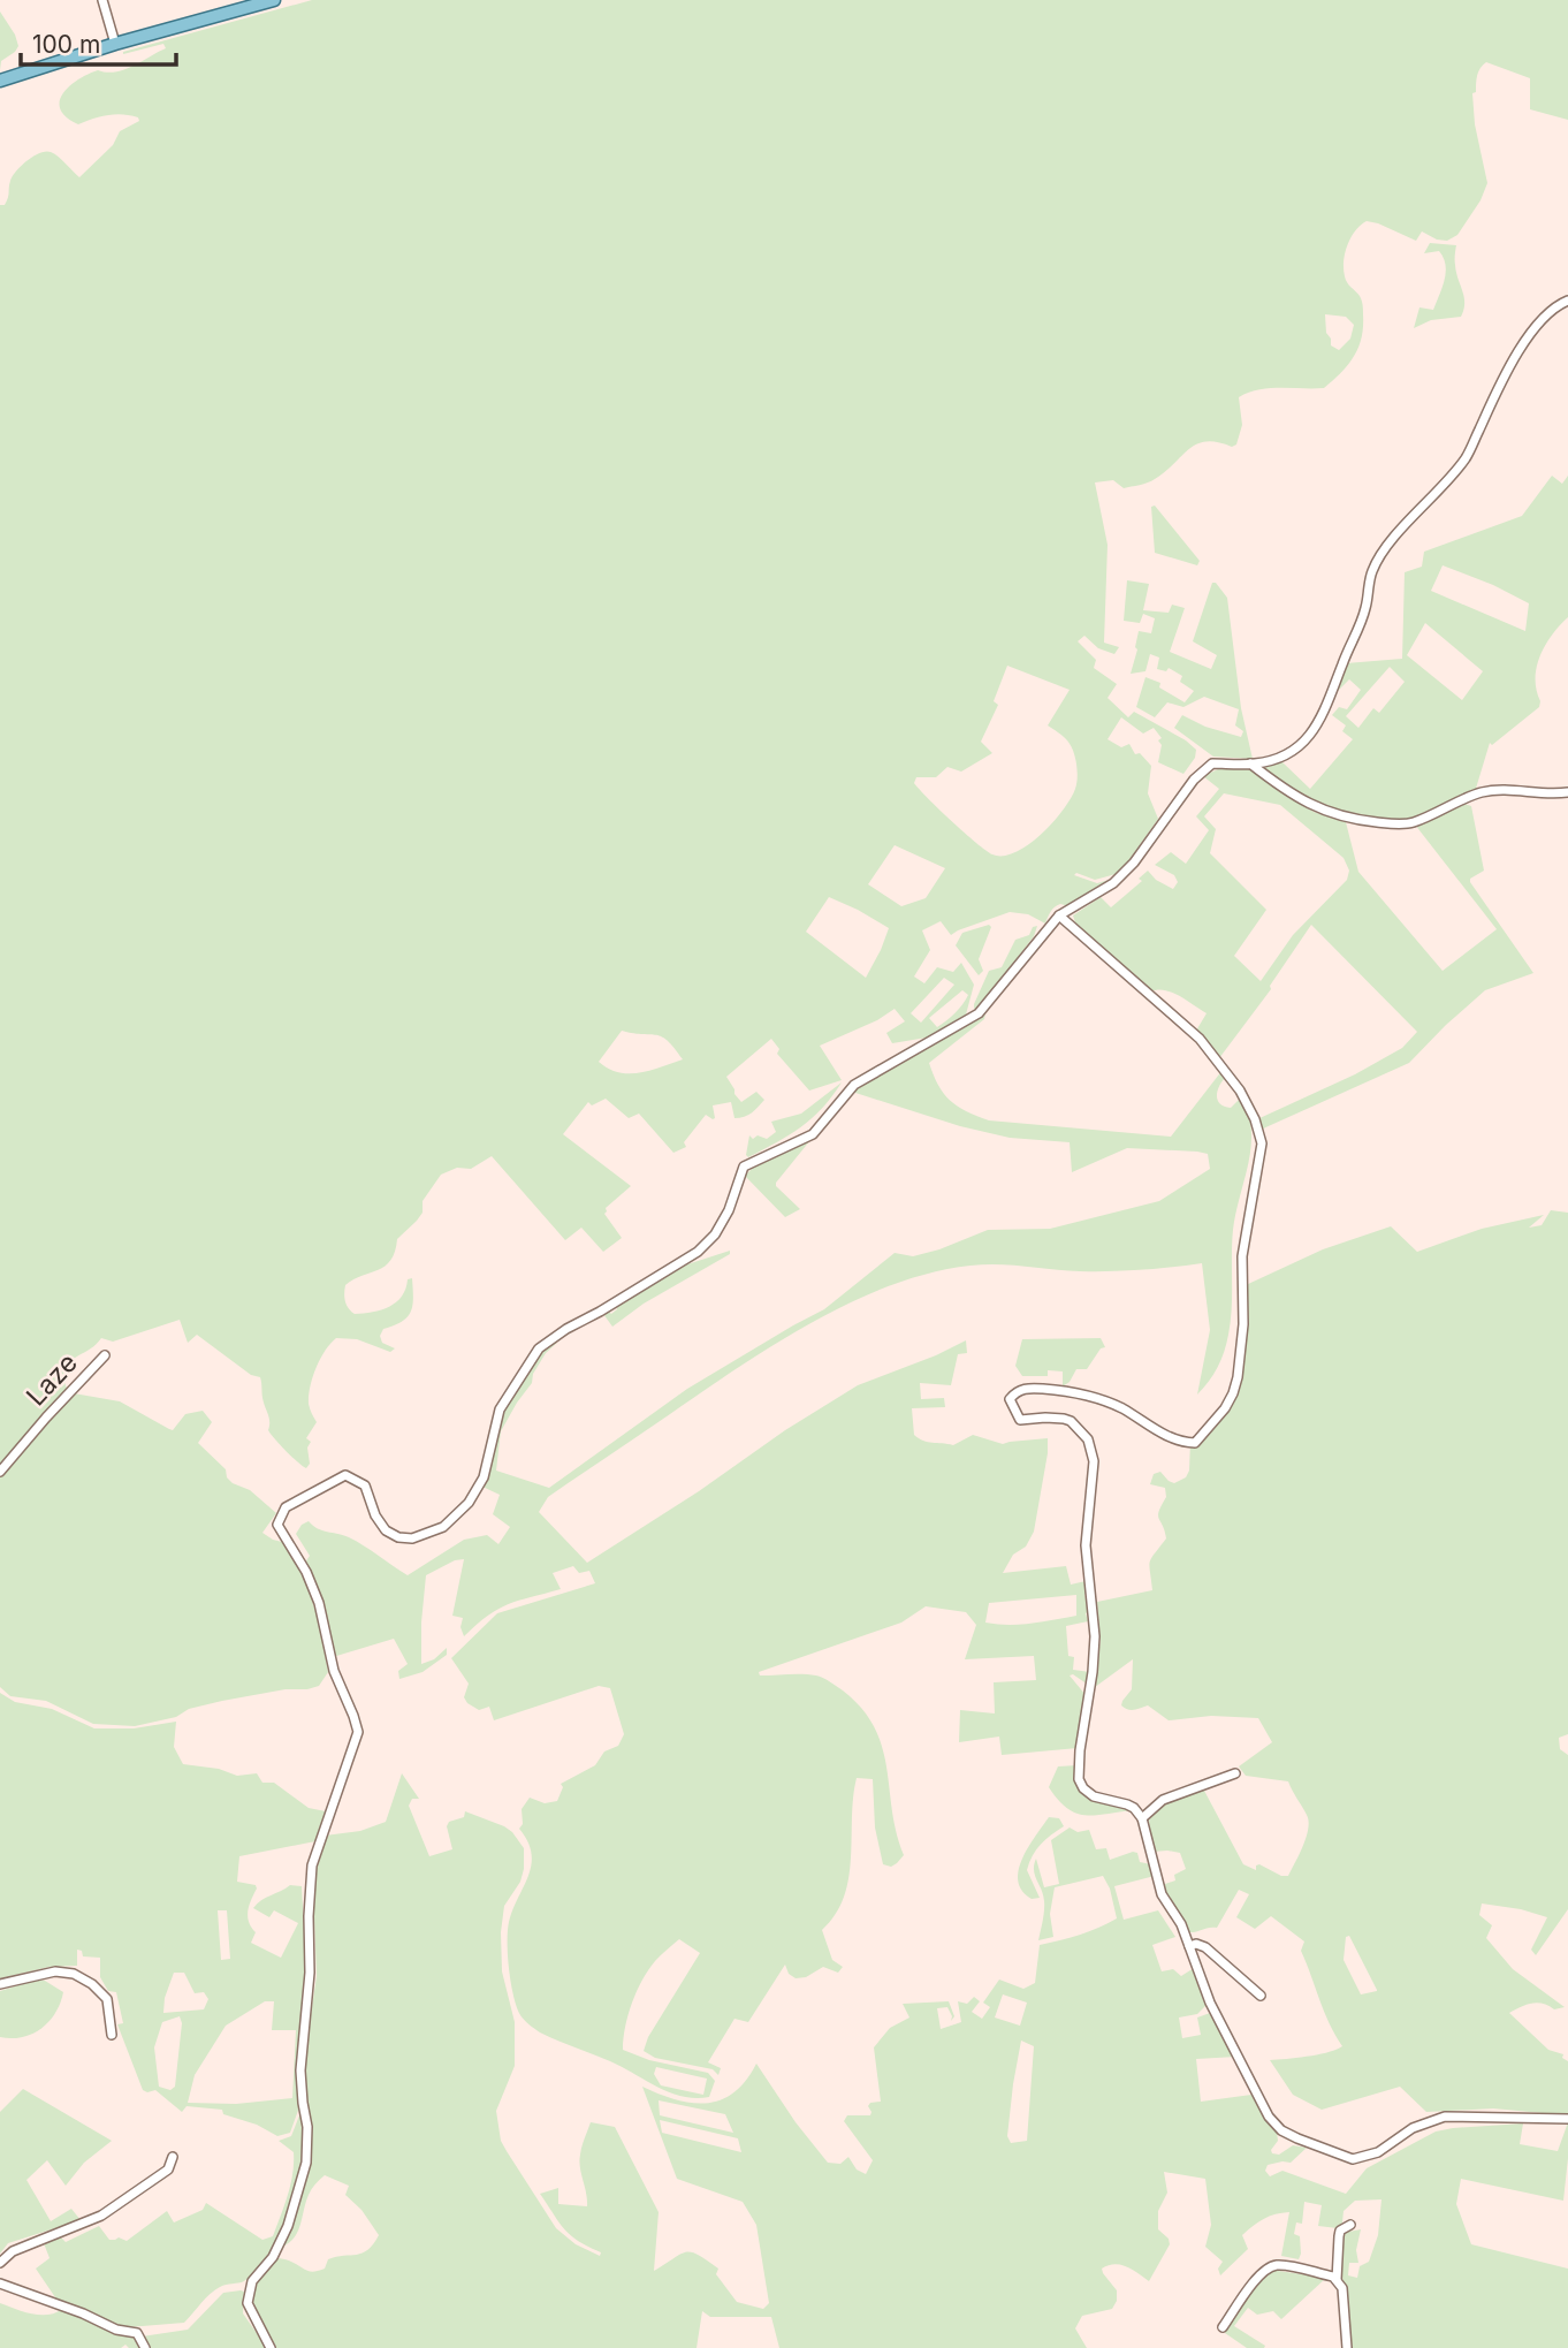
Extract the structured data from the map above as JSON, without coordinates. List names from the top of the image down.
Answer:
{
  "streets": {
    "street": ["Laze"]
  },
  "scale_bar": "100 m"
}
